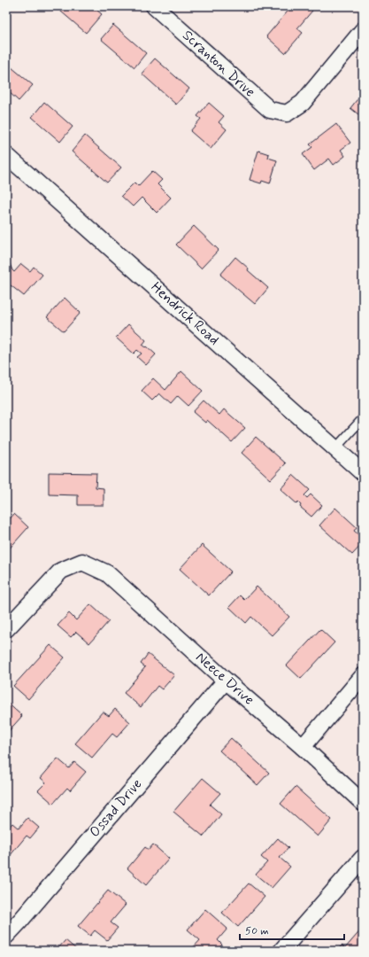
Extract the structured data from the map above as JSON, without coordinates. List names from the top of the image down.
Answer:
{
  "streets": {
    "street": [
      "Scranton Drive",
      "Hendrick Road",
      "Neece Drive",
      "Ossad Drive"
    ]
  },
  "crossings": [
    ["Neece Drive", "Ossad Drive"]
  ],
  "scale_bar": "50 m"
}
